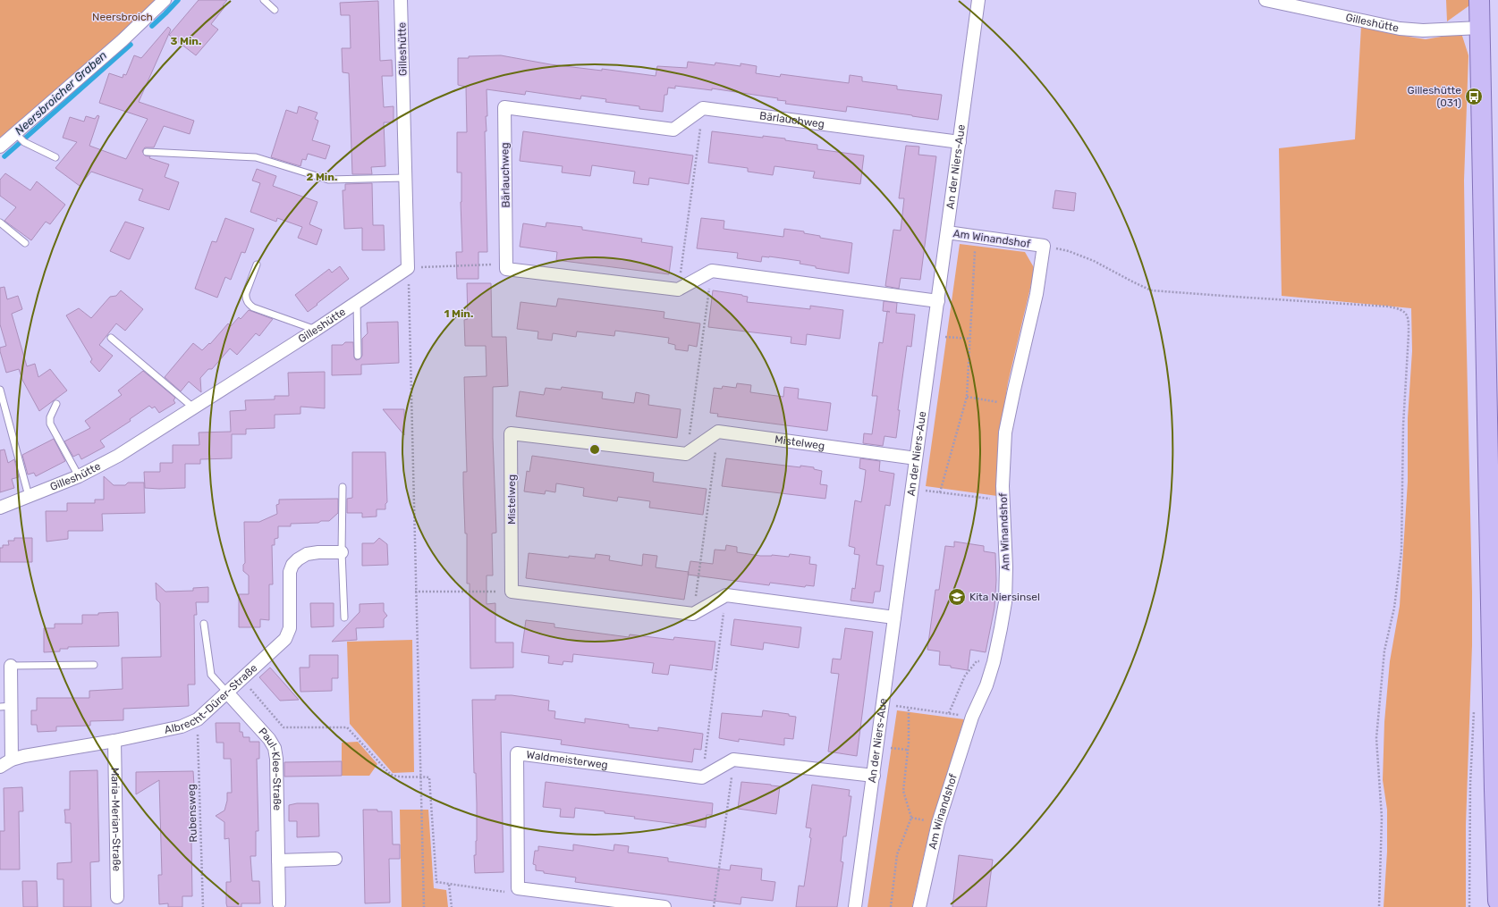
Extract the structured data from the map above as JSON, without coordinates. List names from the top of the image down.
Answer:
{
  "streets": {
    "street": [
      "Gilleshütte",
      "Bärlauchweg",
      "An der Niers-Aue",
      "Am Winandshof",
      "Mistelweg",
      "Albrecht-Dürer-Straße",
      "Waldmeisterweg",
      "Paul-Klee-Straße",
      "Maria-Merian-Straße"
    ],
    "path": ["Rubensweg"]
  },
  "crossings": [
    ["Bärlauchweg", "An der Niers-Aue"],
    ["An der Niers-Aue", "Am Winandshof"],
    ["An der Niers-Aue", "Mistelweg"],
    ["Albrecht-Dürer-Straße", "Paul-Klee-Straße"],
    ["Albrecht-Dürer-Straße", "Rubensweg"],
    ["Albrecht-Dürer-Straße", "Maria-Merian-Straße"]
  ],
  "water": ["Neersbroicher Graben"],
  "parks": ["Neersbroich"],
  "places": {
    "bus stop": ["Gilleshütte (031)"],
    "school or university": ["Kita Niersinsel"]
  },
  "rings": ["3 Min.", "2 Min.", "1 Min."]
}
